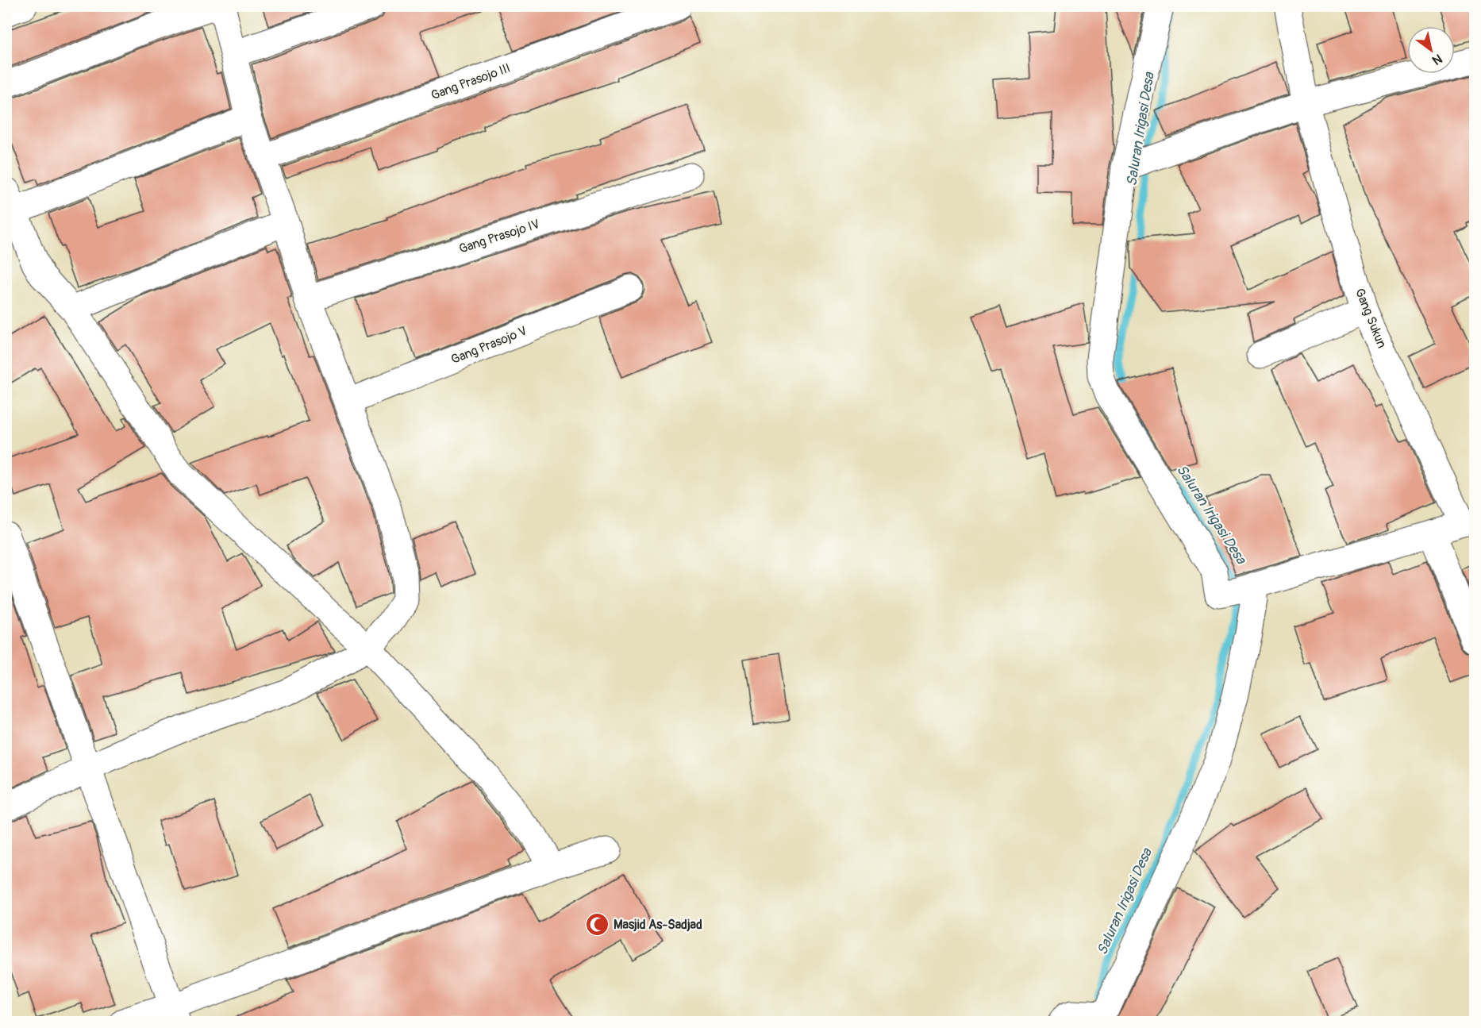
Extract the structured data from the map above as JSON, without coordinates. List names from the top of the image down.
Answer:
{
  "streets": {
    "street": [
      "Gang Prasojo III",
      "Gang Prasojo IV",
      "Gang Sukun",
      "Gang Prasojo V"
    ]
  },
  "water": ["Saluran Irigasi Desa"],
  "places": {
    "mosque": ["Masjid As-Sadjad"]
  },
  "north": "bottom right"
}
